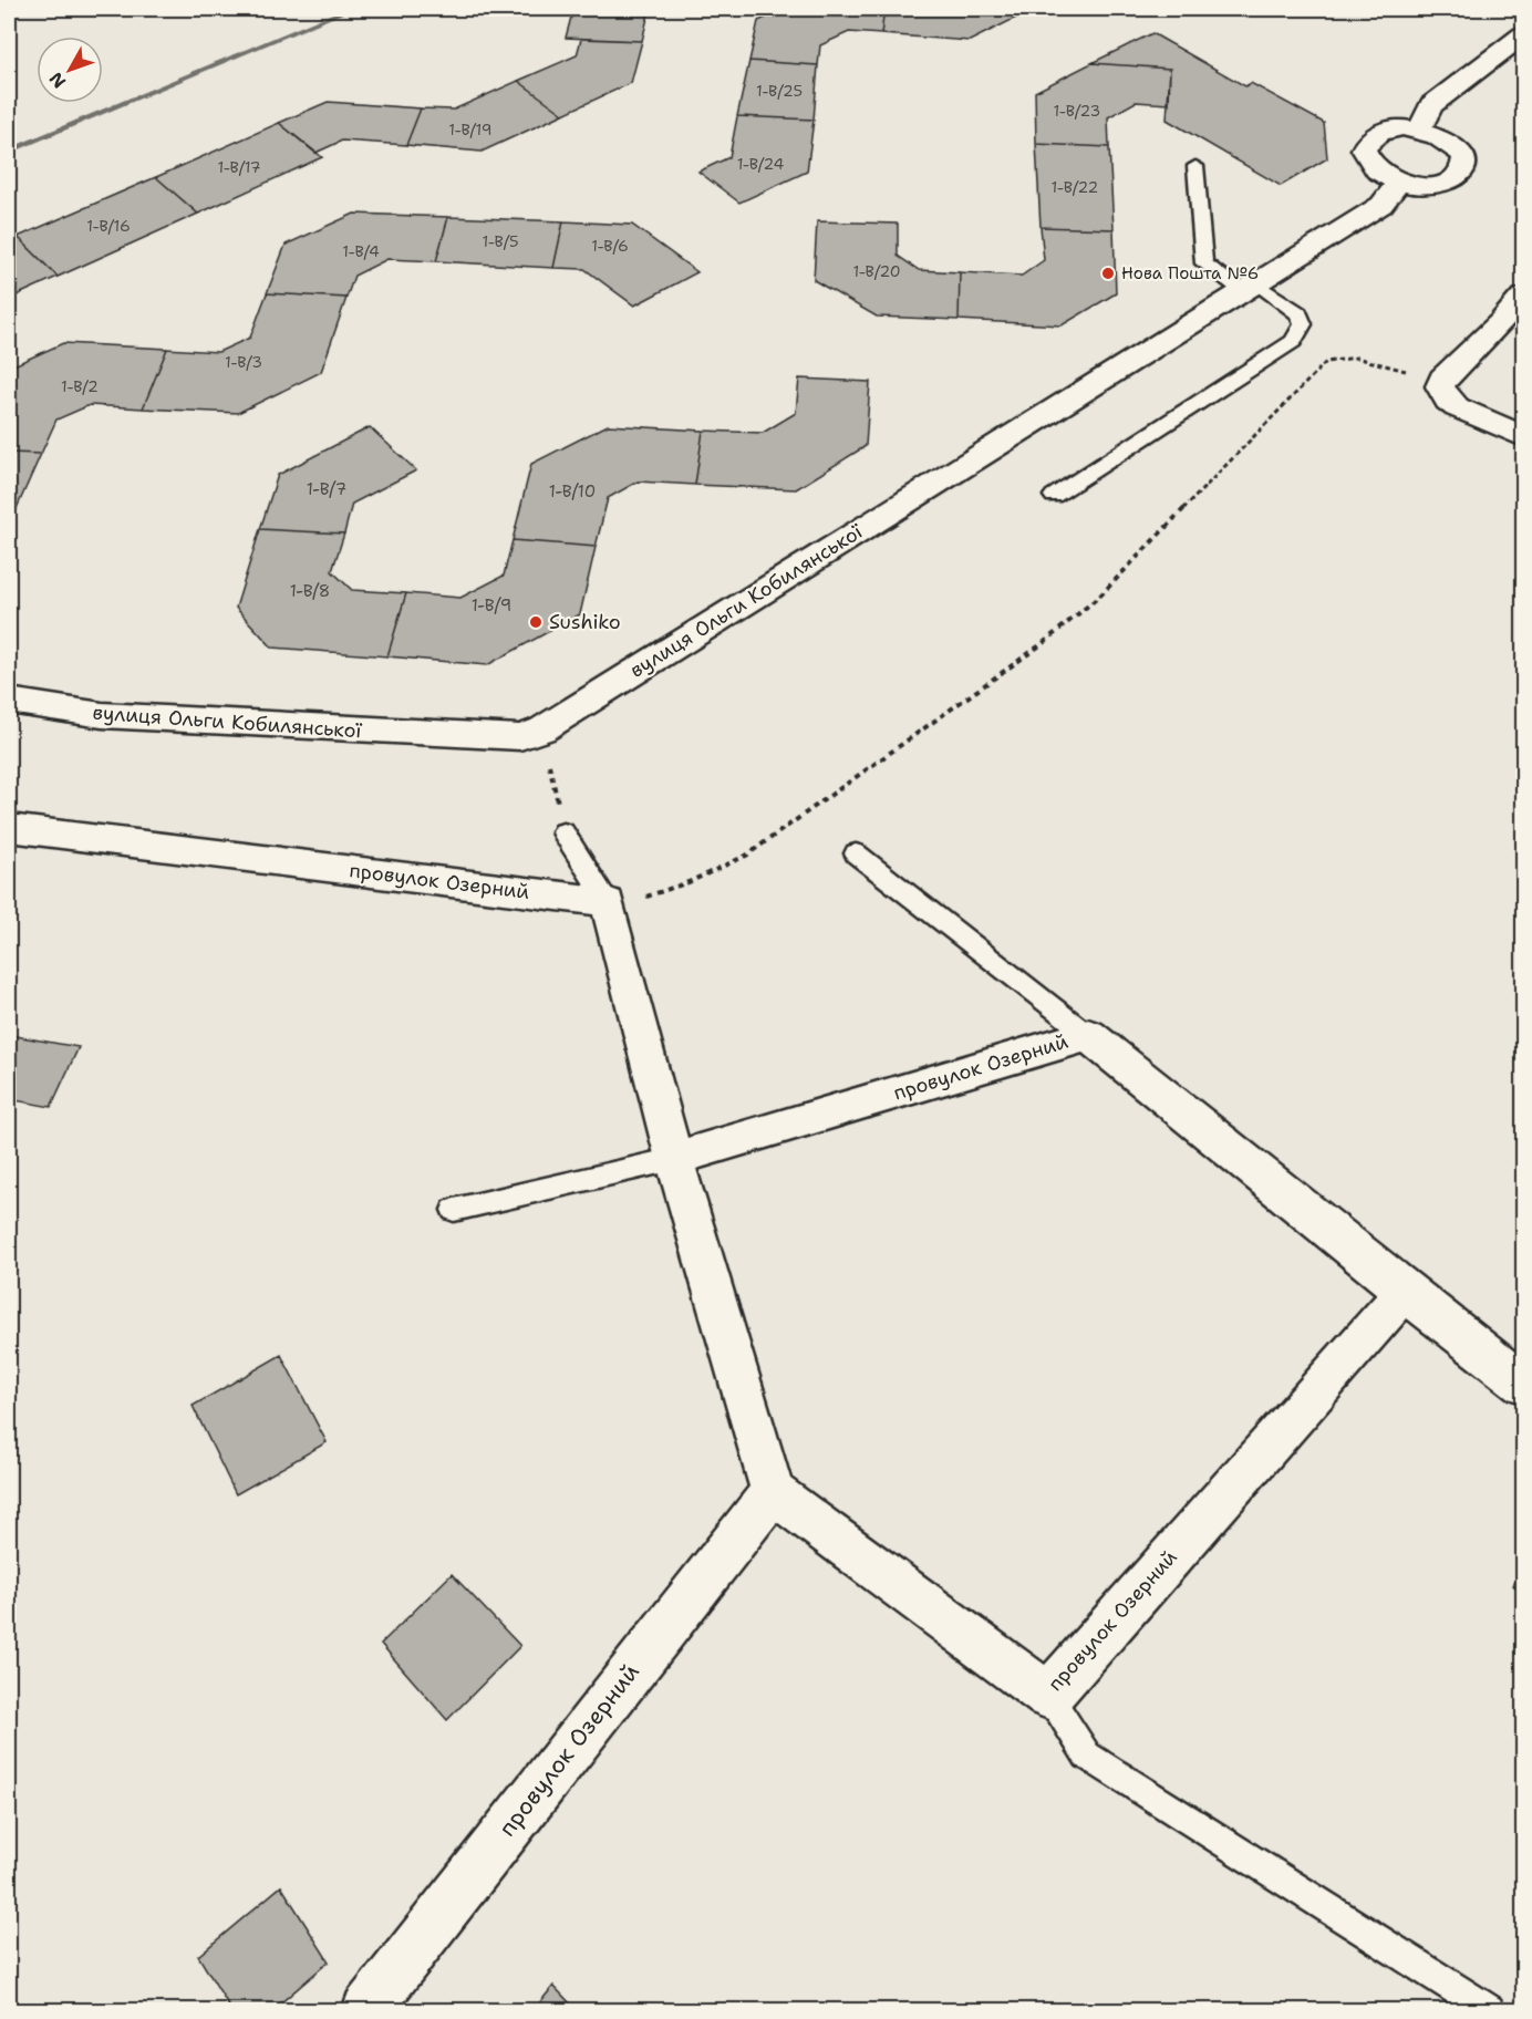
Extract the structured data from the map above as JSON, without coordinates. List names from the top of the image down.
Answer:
{
  "streets": {
    "street": ["вулиця Ольги Кобилянської", "провулок Озерний"]
  },
  "places": ["Нова Пошта №6", "Sushiko"],
  "house_numbers": [
    "1-В/25",
    "1-В/23",
    "1-В/19",
    "1-В/24",
    "1-В/17",
    "1-В/22",
    "1-В/16",
    "1-В/5",
    "1-В/6",
    "1-В/4",
    "1-В/20",
    "1-В/3",
    "1-В/2",
    "1-В/7",
    "1-В/10",
    "1-В/8",
    "1-В/9"
  ],
  "north": "bottom left"
}
